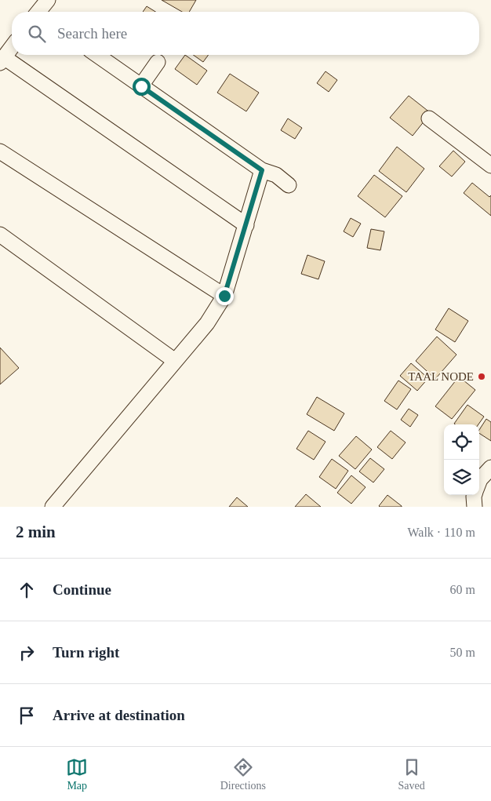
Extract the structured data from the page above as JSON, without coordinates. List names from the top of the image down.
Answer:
{
  "places": ["TAAL NODE"],
  "page": {
    "search": "Search here",
    "heading": ["2 min", "Walk · 110 m"],
    "list": [
      ["Continue", "60 m"],
      ["Turn right", "50 m"],
      "Arrive at destination"
    ],
    "nav": ["Map", "Directions", "Saved"]
  }
}
